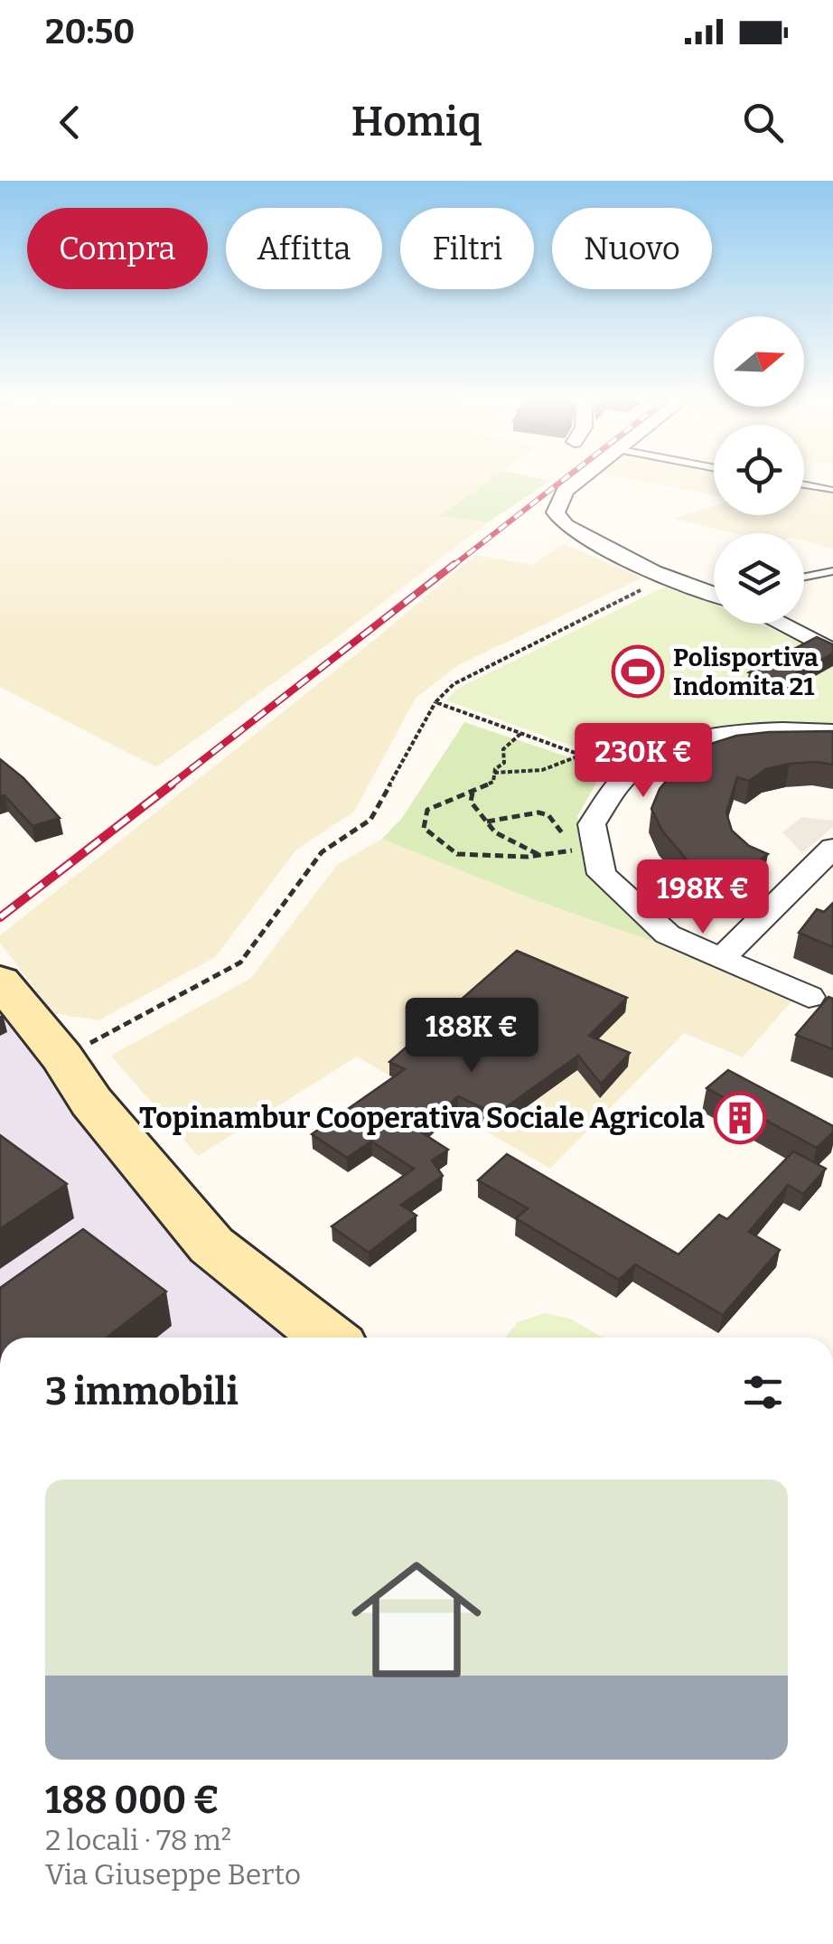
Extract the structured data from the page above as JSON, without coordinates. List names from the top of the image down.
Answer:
{
  "places": {
    "sports": ["Polisportiva Indomita 21"],
    "building": ["Topinambur Cooperativa Sociale Agricola"]
  },
  "north": "right",
  "page": {
    "status": "20:50",
    "header": "Homiq",
    "chip": [
      "Compra",
      "Affitta",
      "Filtri",
      "Nuovo"
    ],
    "price": ["230K €", "198K €", "188K €"],
    "heading": "3 immobili",
    "list": [
      {
        "name": "188 000 €",
        "note": "2 locali · 78 m² · Via Giuseppe Berto"
      }
    ]
  }
}
